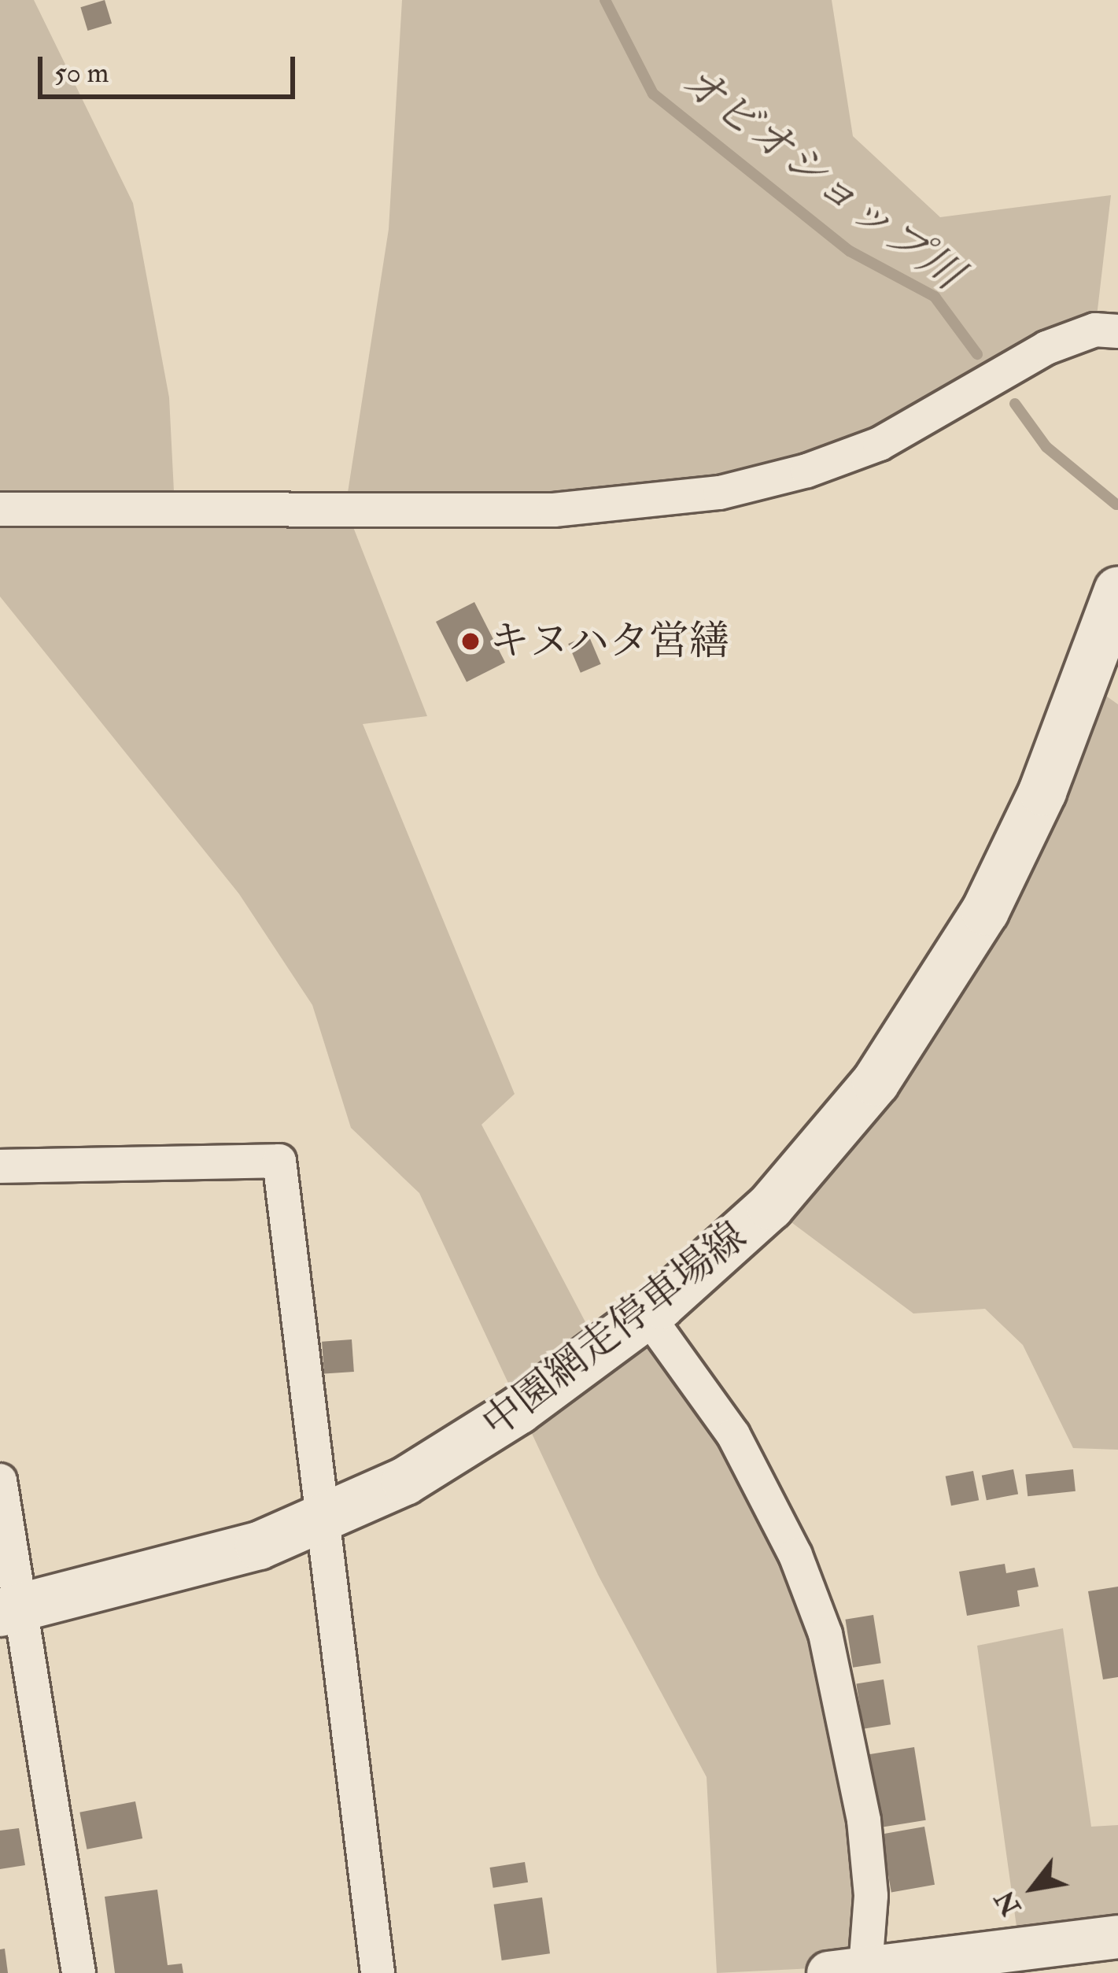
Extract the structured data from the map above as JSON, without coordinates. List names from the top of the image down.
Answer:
{
  "streets": {
    "main road": ["中園網走停車場線"]
  },
  "water": ["オビオショップ川"],
  "places": ["キヌハタ営繕"],
  "scale_bar": "50 m",
  "north": "bottom left"
}
